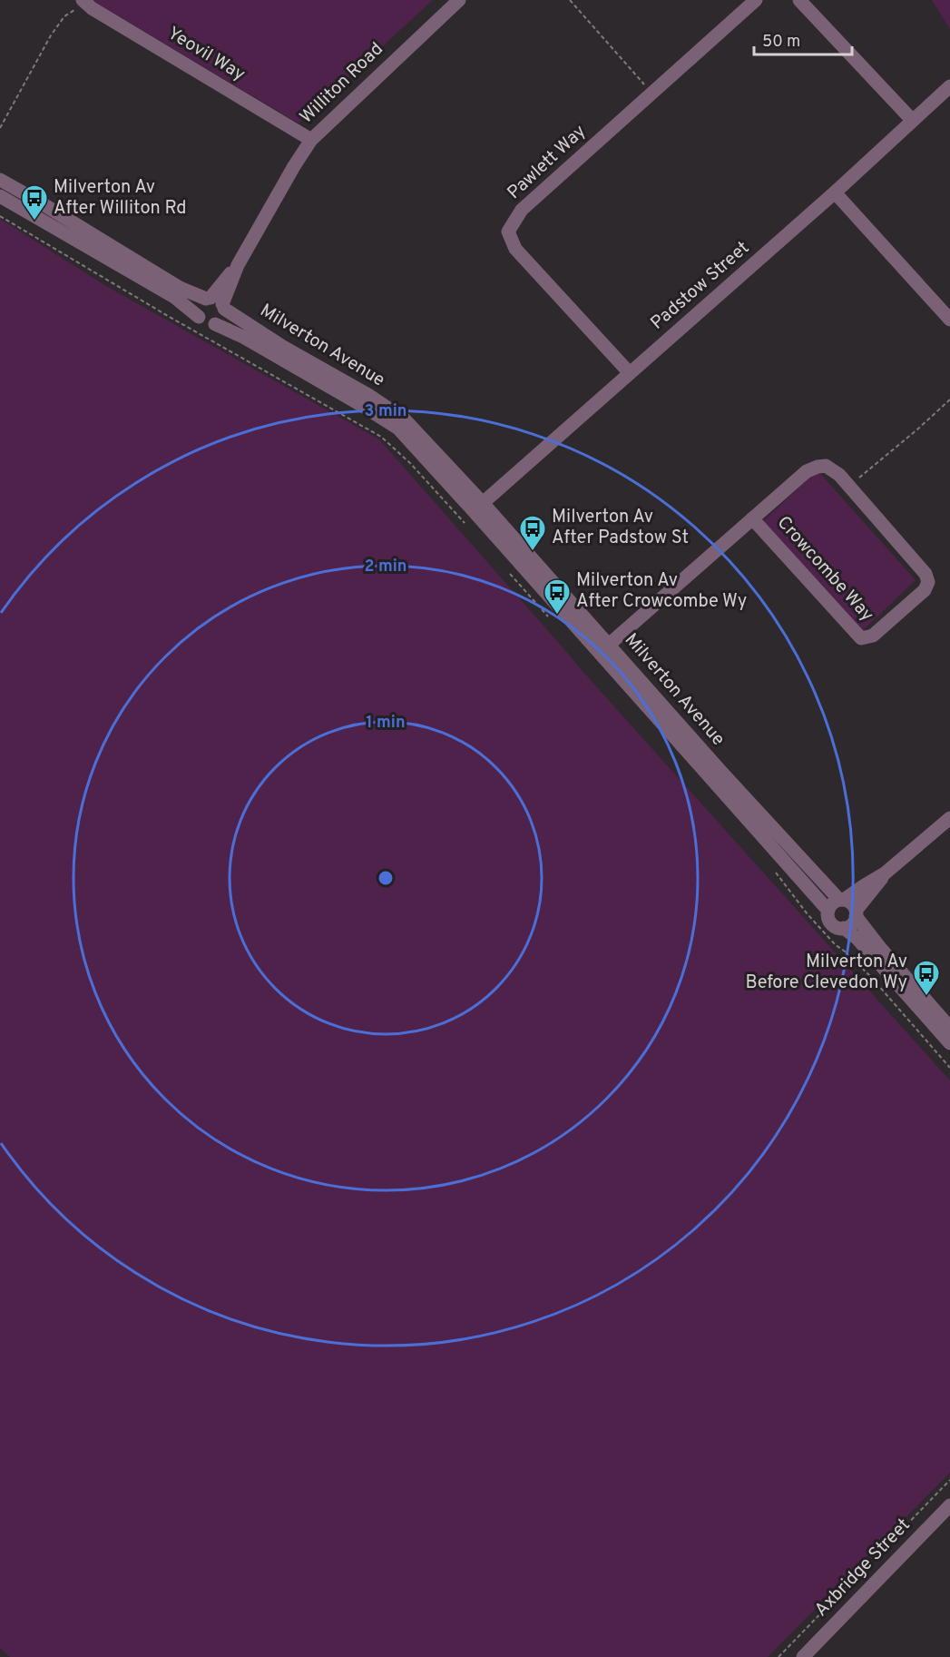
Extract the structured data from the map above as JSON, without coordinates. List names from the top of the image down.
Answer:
{
  "streets": {
    "street": [
      "Yeovil Way",
      "Williton Road",
      "Pawlett Way",
      "Padstow Street",
      "Milverton Avenue",
      "Crowcombe Way",
      "Axbridge Street"
    ]
  },
  "crossings": [
    ["Yeovil Way", "Williton Road"],
    ["Williton Road", "Milverton Avenue"],
    ["Pawlett Way", "Padstow Street"],
    ["Padstow Street", "Milverton Avenue"],
    ["Milverton Avenue", "Crowcombe Way"]
  ],
  "places": {
    "bus stop": [
      "Milverton Av After Williton Rd",
      "Milverton Av After Padstow St",
      "Milverton Av After Crowcombe Wy",
      "Milverton Av Before Clevedon Wy"
    ]
  },
  "scale_bar": "50 m",
  "rings": ["3 min", "2 min", "1 min"]
}
